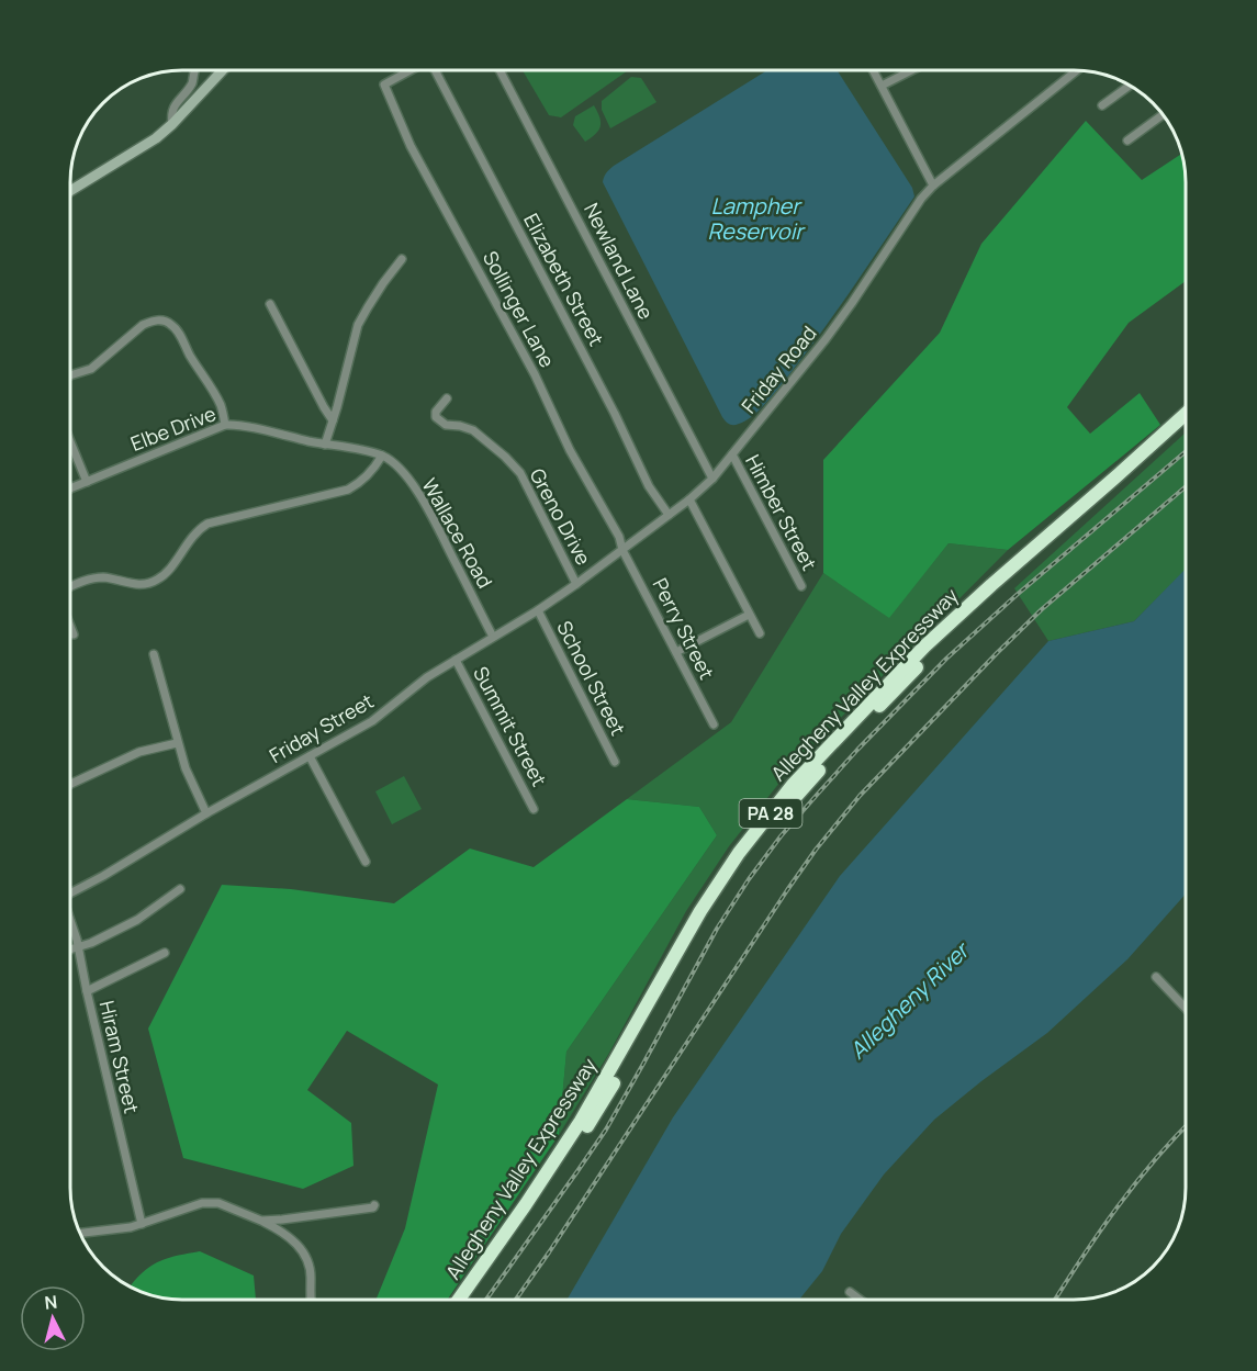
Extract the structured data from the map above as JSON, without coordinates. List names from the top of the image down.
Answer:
{
  "streets": {
    "highway": ["Allegheny Valley Expressway", "PA 28"],
    "street": [
      "Newland Lane",
      "Elizabeth Street",
      "Sollinger Lane",
      "Friday Road",
      "Elbe Drive",
      "Himber Street",
      "Greno Drive",
      "Wallace Road",
      "Perry Street",
      "School Street",
      "Summit Street",
      "Friday Street",
      "Hiram Street"
    ]
  },
  "crossings": [
    ["Newland Lane", "Friday Road"],
    ["Elizabeth Street", "Friday Road"],
    ["Sollinger Lane", "Friday Road"],
    ["Sollinger Lane", "Perry Street"],
    ["Sollinger Lane", "Friday Street"],
    ["Friday Road", "Himber Street"],
    ["Friday Road", "Perry Street"],
    ["Friday Road", "Friday Street"],
    ["Elbe Drive", "Wallace Road"],
    ["Greno Drive", "Friday Street"],
    ["Wallace Road", "Friday Street"],
    ["Perry Street", "Friday Street"],
    ["School Street", "Friday Street"],
    ["Summit Street", "Friday Street"]
  ],
  "water": ["Lampher Reservoir", "Allegheny River"],
  "north": "top"
}
